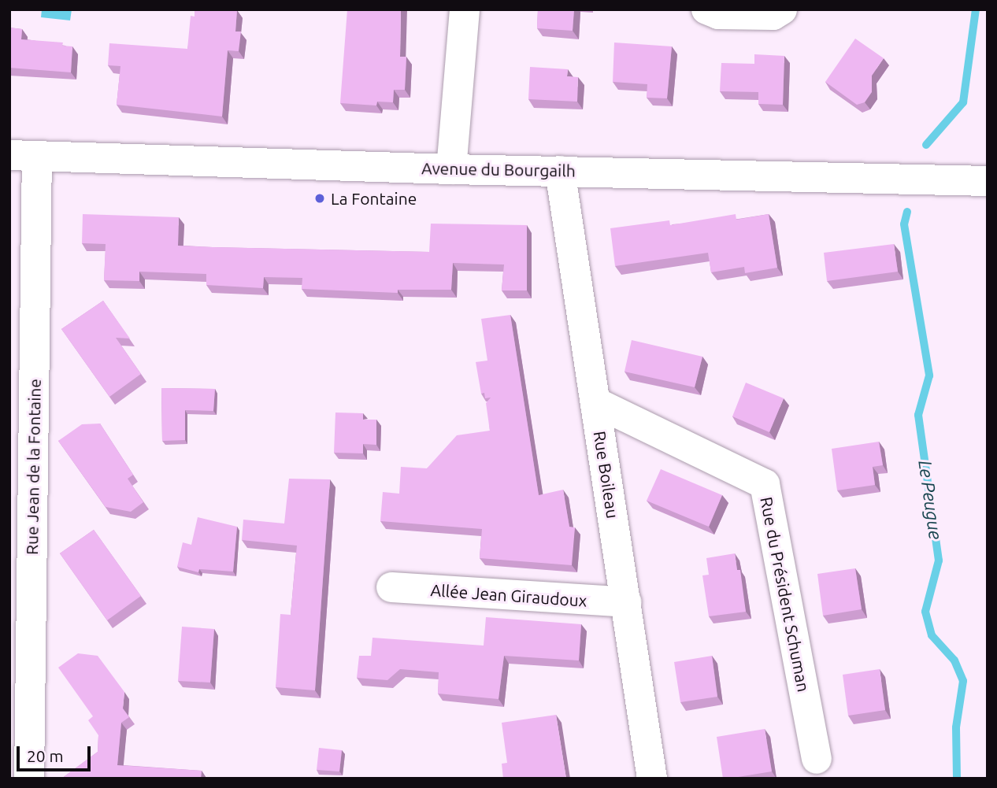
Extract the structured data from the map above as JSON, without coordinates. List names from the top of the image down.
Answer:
{
  "streets": {
    "street": [
      "Avenue du Bourgailh",
      "Rue Jean de la Fontaine",
      "Rue Boileau",
      "Rue du Président Schuman",
      "Allée Jean Giraudoux"
    ]
  },
  "crossings": [
    ["Avenue du Bourgailh", "Rue Jean de la Fontaine"],
    ["Avenue du Bourgailh", "Rue Boileau"],
    ["Rue Boileau", "Rue du Président Schuman"],
    ["Rue Boileau", "Allée Jean Giraudoux"]
  ],
  "water": ["Le Peugue"],
  "places": ["La Fontaine"],
  "scale_bar": "20 m"
}
